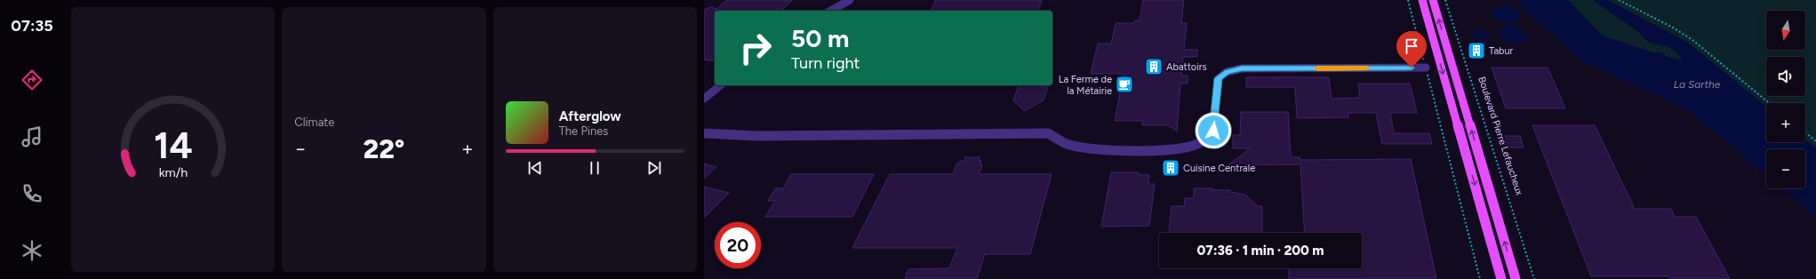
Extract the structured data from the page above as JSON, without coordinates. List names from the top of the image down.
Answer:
{
  "streets": {
    "path": ["Boulevard Pierre Lefaucheux"]
  },
  "water": ["La Sarthe"],
  "places": {
    "building": ["Tabur", "Abattoirs", "Cuisine Centrale"],
    "cafe": ["La Ferme de la Métairie"]
  },
  "north": "bottom",
  "page": {
    "tabs": "07:35",
    "tile": "Climate",
    "map_buttons": ["+", "−"],
    "turn": ["50 m", "Turn right"],
    "song": ["Afterglow", "The Pines"],
    "heat": ["−", "22°", "+"],
    "limit": "20",
    "trip": "07:36 · 1 min · 200 m",
    "gauge": ["14", "km/h"]
  }
}
